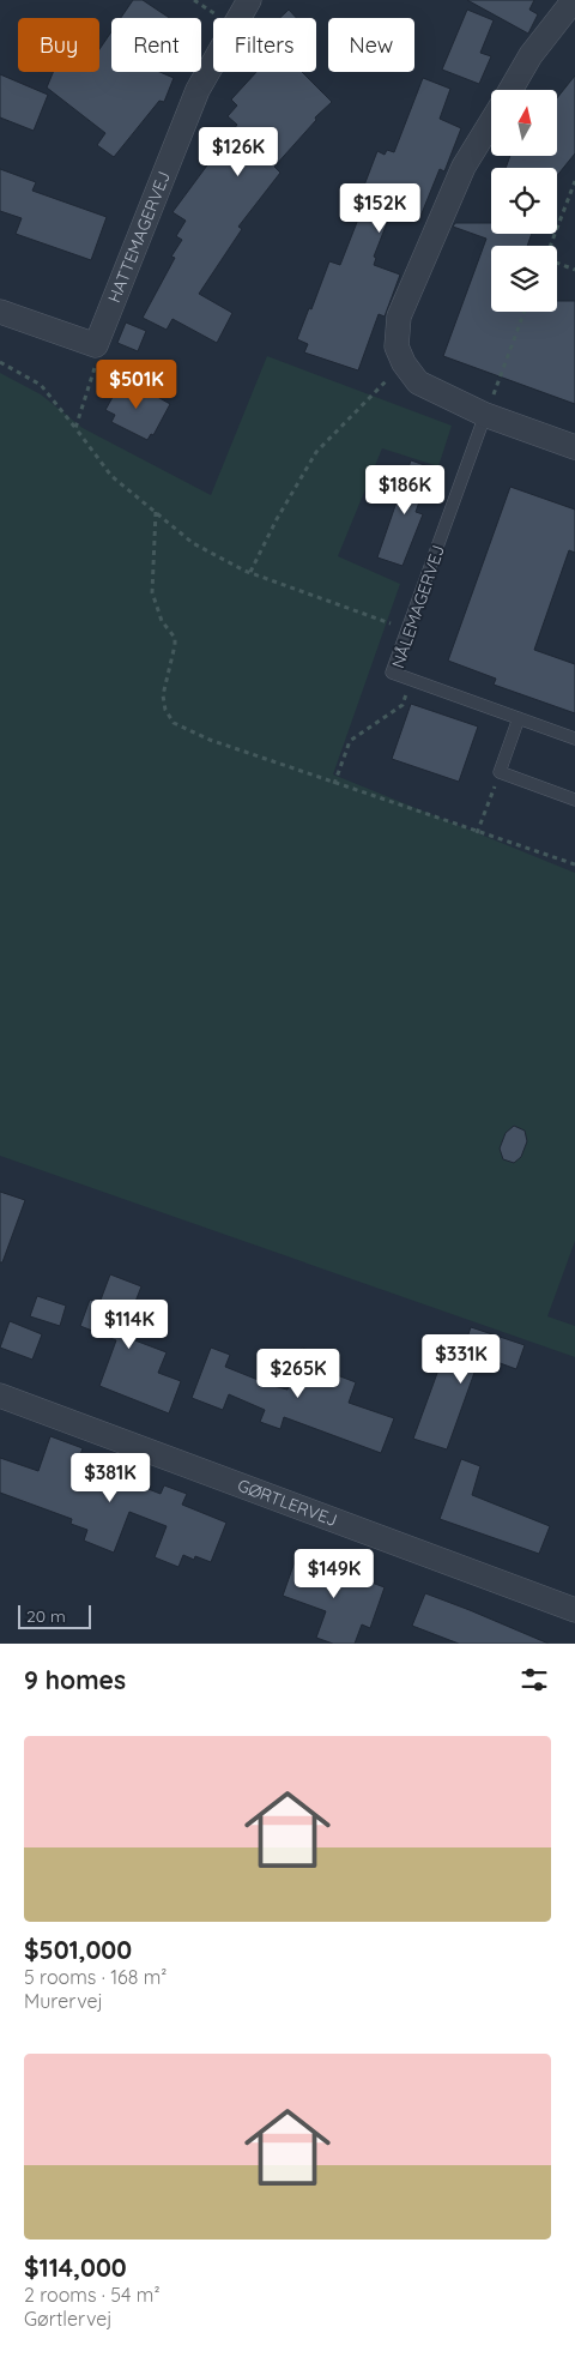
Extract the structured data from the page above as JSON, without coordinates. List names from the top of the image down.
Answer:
{
  "streets": {
    "street": ["HATTEMAGERVEJ", "GØRTLERVEJ"],
    "lane": ["NÅLEMAGERVEJ"]
  },
  "scale_bar": "20 m",
  "north": "top",
  "page": {
    "chip": [
      "Buy",
      "Rent",
      "Filters",
      "New"
    ],
    "price": [
      "$126K",
      "$152K",
      "$501K",
      "$186K",
      "$114K",
      "$331K",
      "$265K",
      "$381K",
      "$149K"
    ],
    "scale": "20 m",
    "heading": "9 homes",
    "list": [
      {
        "name": "$501,000",
        "note": "5 rooms · 168 m² · Murervej"
      },
      {
        "name": "$114,000",
        "note": "2 rooms · 54 m² · Gørtlervej"
      }
    ]
  }
}
